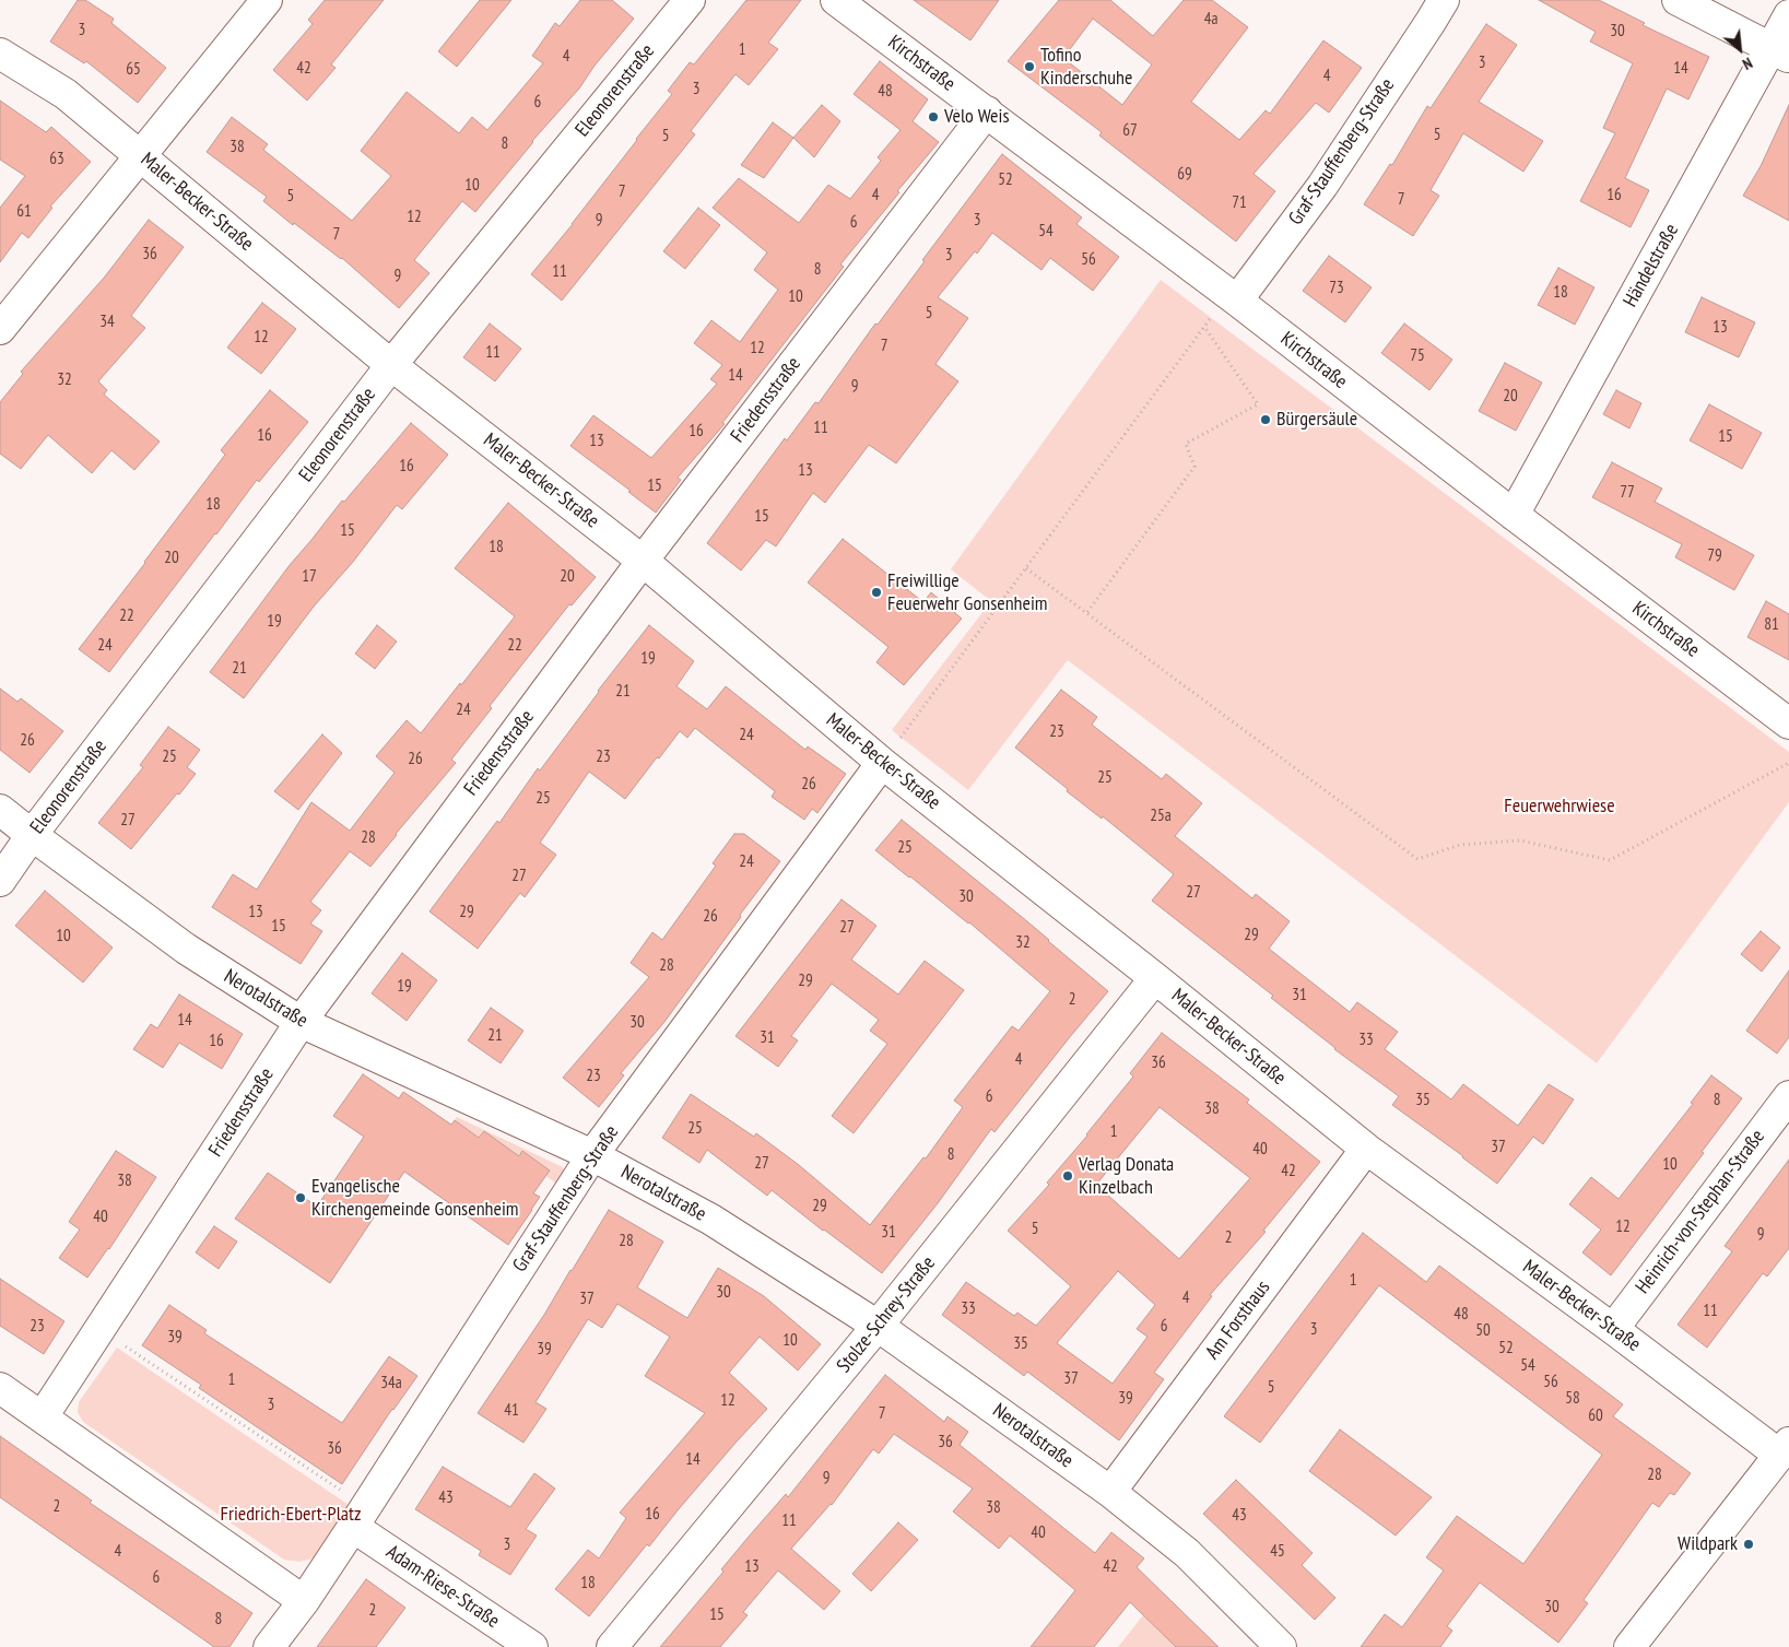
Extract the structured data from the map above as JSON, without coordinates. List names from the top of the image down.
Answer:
{
  "streets": {
    "street": [
      "Kirchstraße",
      "Eleonorenstraße",
      "Graf-Stauffenberg-Straße",
      "Maler-Becker-Straße",
      "Händelstraße",
      "Friedensstraße",
      "Nerotalstraße",
      "Heinrich-von-Stephan-Straße",
      "Stolze-Schrey-Straße",
      "Am Forsthaus",
      "Adam-Riese-Straße"
    ]
  },
  "crossings": [
    ["Kirchstraße", "Graf-Stauffenberg-Straße"],
    ["Kirchstraße", "Händelstraße"],
    ["Kirchstraße", "Friedensstraße"],
    ["Eleonorenstraße", "Maler-Becker-Straße"],
    ["Eleonorenstraße", "Nerotalstraße"],
    ["Graf-Stauffenberg-Straße", "Maler-Becker-Straße"],
    ["Graf-Stauffenberg-Straße", "Nerotalstraße"],
    ["Graf-Stauffenberg-Straße", "Adam-Riese-Straße"],
    ["Maler-Becker-Straße", "Friedensstraße"],
    ["Maler-Becker-Straße", "Heinrich-von-Stephan-Straße"],
    ["Maler-Becker-Straße", "Stolze-Schrey-Straße"],
    ["Maler-Becker-Straße", "Am Forsthaus"],
    ["Friedensstraße", "Nerotalstraße"],
    ["Nerotalstraße", "Stolze-Schrey-Straße"],
    ["Nerotalstraße", "Am Forsthaus"]
  ],
  "parks": ["Feuerwehrwiese", "Friedrich-Ebert-Platz"],
  "places": [
    "Tofino Kinderschuhe",
    "Velo Weis",
    "Bürgersäule",
    "Freiwillige Feuerwehr Gonsenheim",
    "Verlag Donata Kinzelbach",
    "Evangelische Kirchengemeinde Gonsenheim",
    "Wildpark"
  ],
  "house_numbers": [
    "4a",
    "3",
    "30",
    "1",
    "4",
    "3",
    "42",
    "14",
    "65",
    "4",
    "3",
    "48",
    "6",
    "67",
    "5",
    "5",
    "8",
    "38",
    "63",
    "69",
    "52",
    "10",
    "7",
    "4",
    "16",
    "5",
    "7",
    "71",
    "61",
    "12",
    "9",
    "3",
    "6",
    "54",
    "7",
    "36",
    "3",
    "56",
    "8",
    "11",
    "9",
    "73",
    "18",
    "10",
    "5",
    "34",
    "13",
    "12",
    "7",
    "12",
    "11",
    "75",
    "14",
    "32",
    "9",
    "20",
    "11",
    "16",
    "16",
    "15",
    "13",
    "16",
    "13",
    "15",
    "77",
    "18",
    "15",
    "15",
    "18",
    "79",
    "20",
    "17",
    "20",
    "22",
    "19",
    "81",
    "24",
    "22",
    "19",
    "21",
    "21",
    "24",
    "23",
    "24",
    "26",
    "25",
    "23",
    "26",
    "25",
    "26",
    "25",
    "25a",
    "27",
    "28",
    "25",
    "24",
    "27",
    "27",
    "30",
    "13",
    "29",
    "26",
    "15",
    "27",
    "29",
    "10",
    "32",
    "28",
    "29",
    "19",
    "31",
    "2",
    "14",
    "30",
    "21",
    "31",
    "33",
    "16",
    "4",
    "36",
    "23",
    "6",
    "35",
    "8",
    "38",
    "25",
    "1",
    "37",
    "40",
    "8",
    "27",
    "10",
    "42",
    "38",
    "29",
    "40",
    "12",
    "5",
    "31",
    "9",
    "2",
    "28",
    "1",
    "30",
    "4",
    "37",
    "33",
    "11",
    "48",
    "23",
    "6",
    "3",
    "50",
    "39",
    "10",
    "35",
    "52",
    "39",
    "54",
    "37",
    "1",
    "56",
    "34a",
    "5",
    "39",
    "58",
    "12",
    "3",
    "41",
    "7",
    "60",
    "36",
    "36",
    "14",
    "28",
    "9",
    "43",
    "2",
    "38",
    "16",
    "43",
    "11",
    "40",
    "3",
    "4",
    "45",
    "13",
    "42",
    "6",
    "18",
    "30",
    "2",
    "15",
    "8"
  ],
  "north": "bottom right"
}
